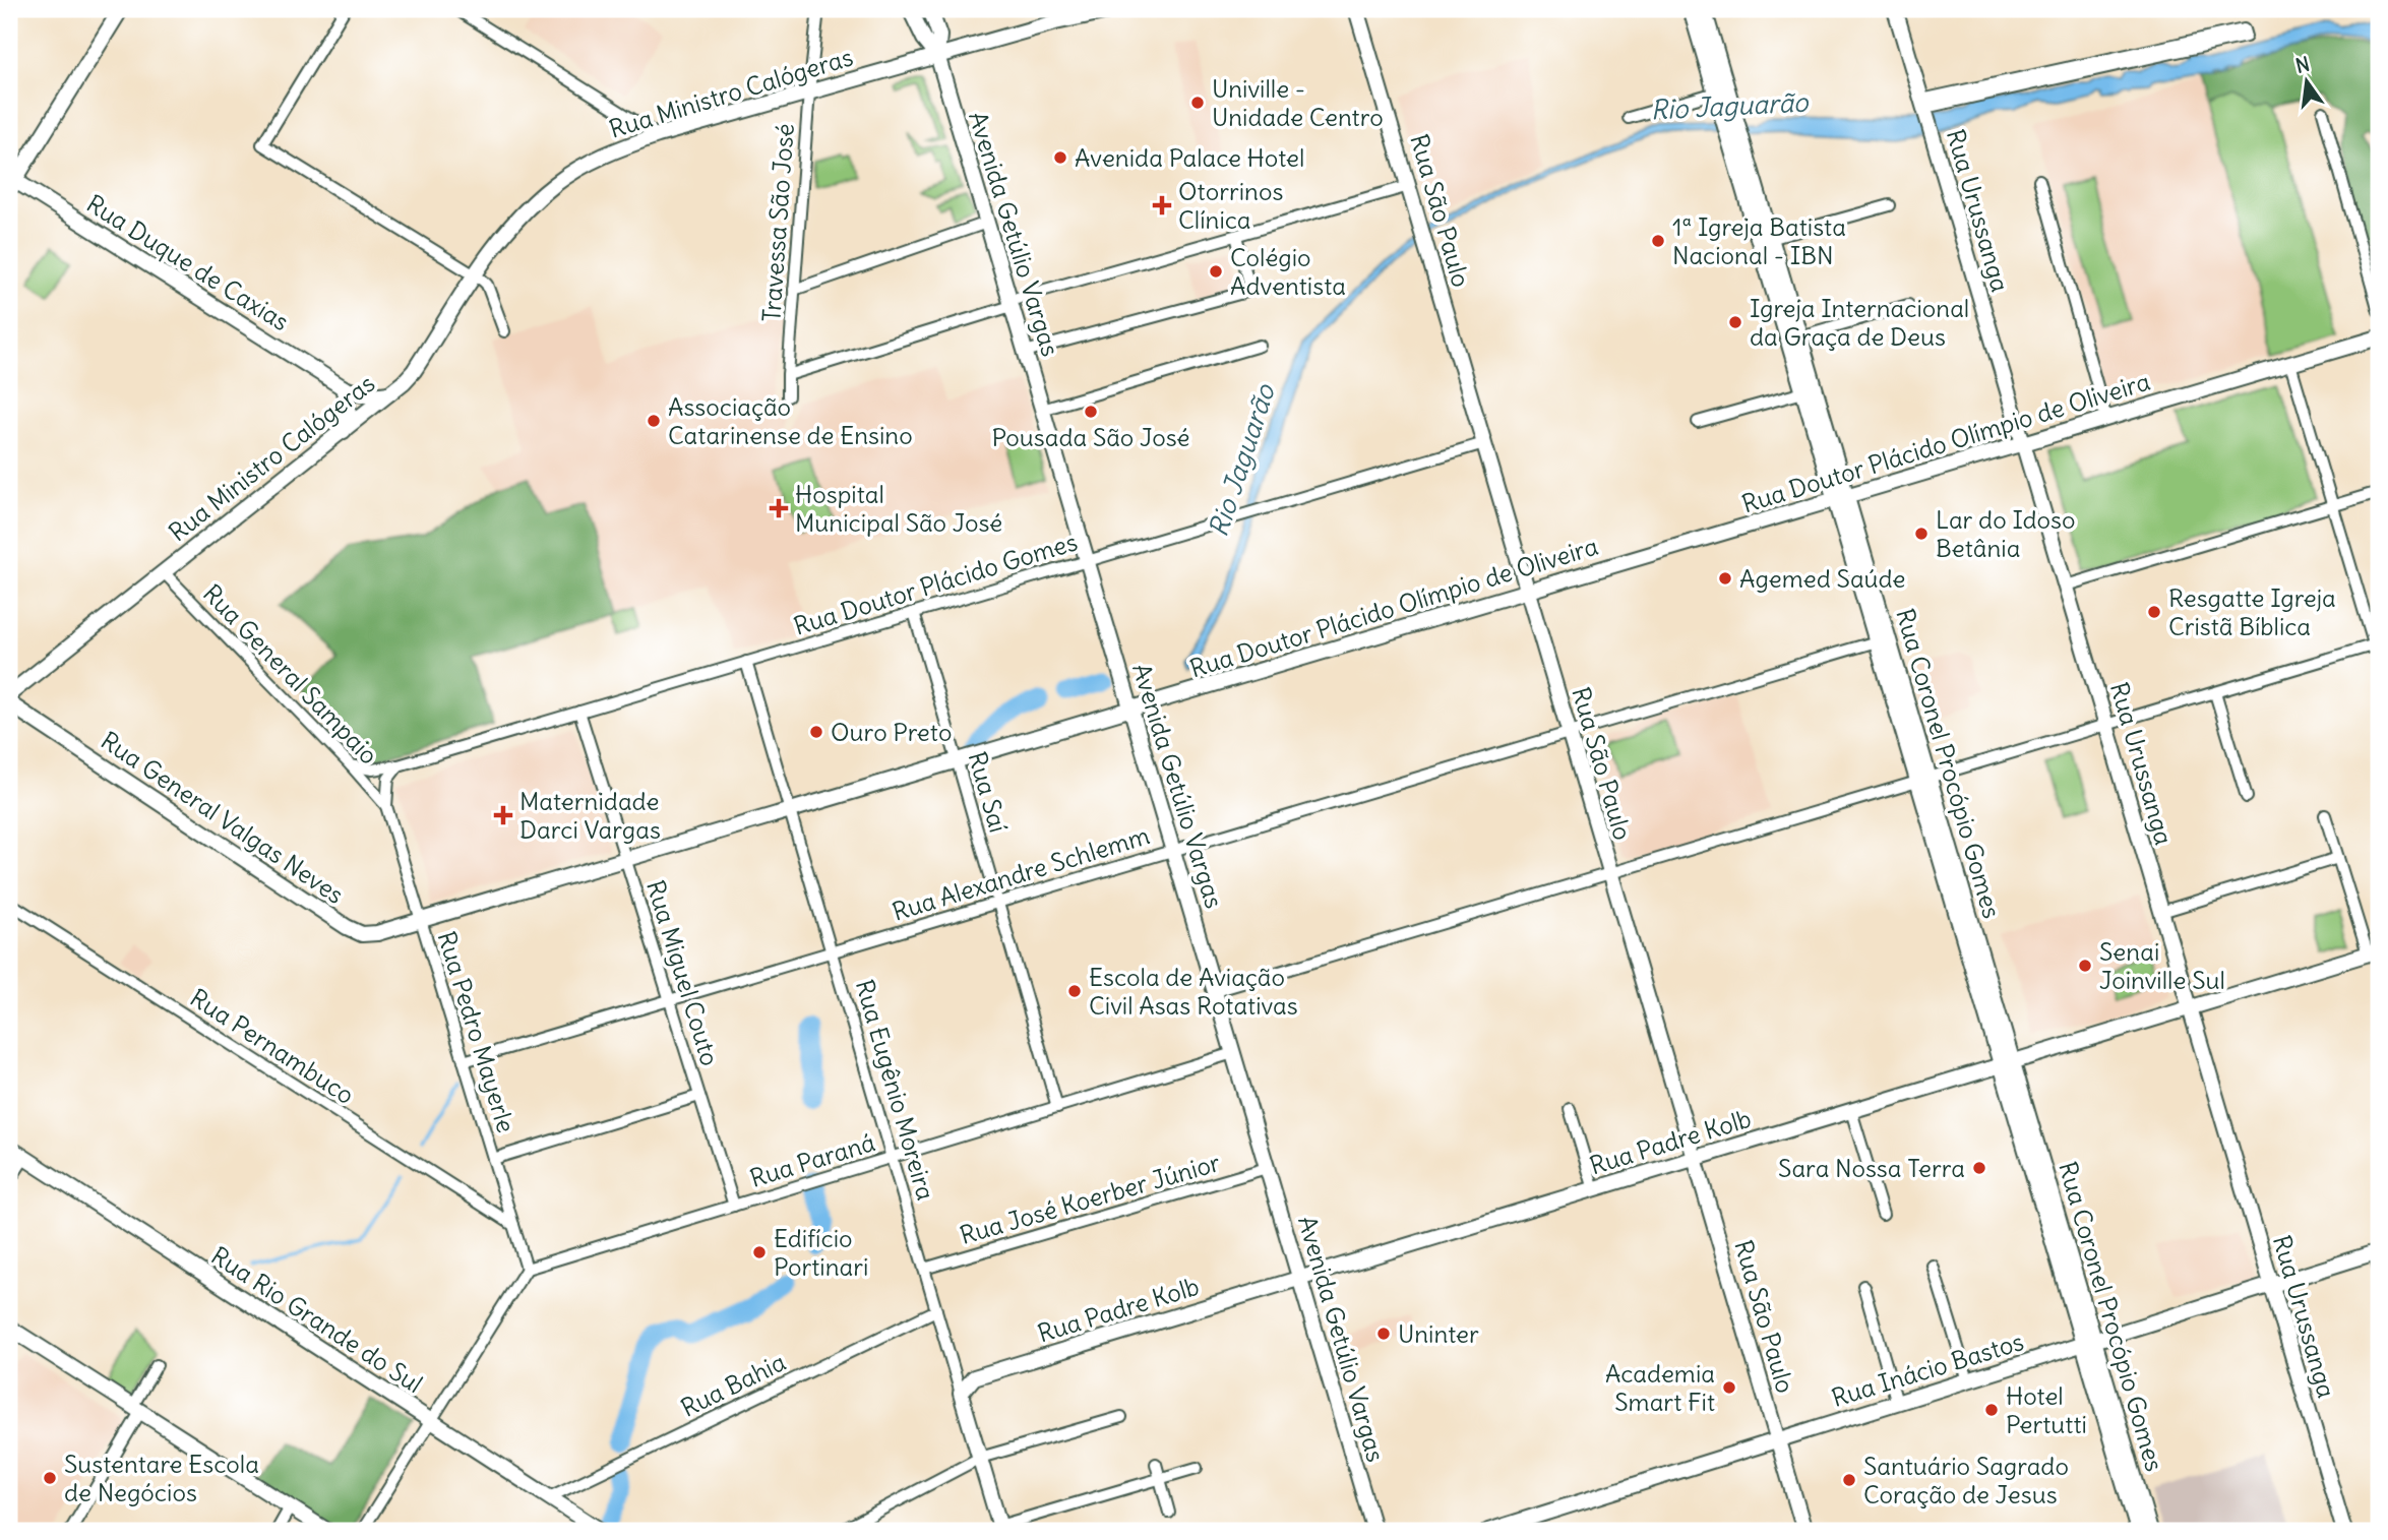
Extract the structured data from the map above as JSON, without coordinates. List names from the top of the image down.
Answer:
{
  "streets": {
    "main road": [
      "Rua Ministro Calógeras",
      "Rua São Paulo",
      "Rua Urussanga",
      "Avenida Getúlio Vargas",
      "Rua Duque de Caxias",
      "Rua Doutor Plácido Olímpio de Oliveira",
      "Rua Coronel Procópio Gomes",
      "Rua General Valgas Neves",
      "Rua Eugênio Moreira",
      "Rua Padre Kolb",
      "Rua Rio Grande do Sul",
      "Rua Inácio Bastos"
    ],
    "street": [
      "Travessa São José",
      "Rua Doutor Plácido Gomes",
      "Rua General Sampaio",
      "Rua Saí",
      "Rua Alexandre Schlemm",
      "Rua Miguel Couto",
      "Rua Pedro Mayerle",
      "Rua Pernambuco",
      "Rua Paraná",
      "Rua José Koerber Júnior",
      "Rua Bahia"
    ]
  },
  "crossings": [
    ["Rua Ministro Calógeras", "Travessa São José"],
    ["Rua Ministro Calógeras", "Avenida Getúlio Vargas"],
    ["Rua Ministro Calógeras", "Rua Duque de Caxias"],
    ["Rua Ministro Calógeras", "Rua General Sampaio"],
    ["Rua São Paulo", "Rua Doutor Plácido Olímpio de Oliveira"],
    ["Rua São Paulo", "Rua Doutor Plácido Gomes"],
    ["Rua São Paulo", "Rua Alexandre Schlemm"],
    ["Rua São Paulo", "Rua Padre Kolb"],
    ["Rua São Paulo", "Rua Inácio Bastos"],
    ["Rua Urussanga", "Rua Doutor Plácido Olímpio de Oliveira"],
    ["Rua Urussanga", "Rua Padre Kolb"],
    ["Rua Urussanga", "Rua Inácio Bastos"],
    ["Avenida Getúlio Vargas", "Rua Doutor Plácido Olímpio de Oliveira"],
    ["Avenida Getúlio Vargas", "Rua Doutor Plácido Gomes"],
    ["Avenida Getúlio Vargas", "Rua Alexandre Schlemm"],
    ["Avenida Getúlio Vargas", "Rua Padre Kolb"],
    ["Avenida Getúlio Vargas", "Rua Paraná"],
    ["Avenida Getúlio Vargas", "Rua José Koerber Júnior"],
    ["Rua Doutor Plácido Olímpio de Oliveira", "Rua Coronel Procópio Gomes"],
    ["Rua Doutor Plácido Olímpio de Oliveira", "Rua Saí"],
    ["Rua Doutor Plácido Olímpio de Oliveira", "Rua General Valgas Neves"],
    ["Rua Doutor Plácido Olímpio de Oliveira", "Rua Miguel Couto"],
    ["Rua Doutor Plácido Olímpio de Oliveira", "Rua Pedro Mayerle"],
    ["Rua Doutor Plácido Olímpio de Oliveira", "Rua Eugênio Moreira"],
    ["Rua Doutor Plácido Gomes", "Rua General Sampaio"],
    ["Rua Doutor Plácido Gomes", "Rua Saí"],
    ["Rua Doutor Plácido Gomes", "Rua Miguel Couto"],
    ["Rua Doutor Plácido Gomes", "Rua Eugênio Moreira"],
    ["Rua General Sampaio", "Rua Pedro Mayerle"],
    ["Rua Coronel Procópio Gomes", "Rua Alexandre Schlemm"],
    ["Rua Coronel Procópio Gomes", "Rua Padre Kolb"],
    ["Rua Coronel Procópio Gomes", "Rua Inácio Bastos"],
    ["Rua Saí", "Rua Alexandre Schlemm"],
    ["Rua Saí", "Rua Paraná"],
    ["Rua General Valgas Neves", "Rua Pedro Mayerle"],
    ["Rua Alexandre Schlemm", "Rua Miguel Couto"],
    ["Rua Alexandre Schlemm", "Rua Pedro Mayerle"],
    ["Rua Alexandre Schlemm", "Rua Eugênio Moreira"],
    ["Rua Miguel Couto", "Rua Paraná"],
    ["Rua Pedro Mayerle", "Rua Pernambuco"],
    ["Rua Pedro Mayerle", "Rua Paraná"],
    ["Rua Eugênio Moreira", "Rua Paraná"],
    ["Rua Eugênio Moreira", "Rua José Koerber Júnior"],
    ["Rua Eugênio Moreira", "Rua Bahia"],
    ["Rua Rio Grande do Sul", "Rua Bahia"]
  ],
  "water": ["Rio Jaguarão"],
  "places": {
    "other": [
      "Univille - Unidade Centro",
      "Avenida Palace Hotel",
      "1ª Igreja Batista Nacional - IBN",
      "Colégio Adventista",
      "Igreja Internacional da Graça de Deus",
      "Pousada São José",
      "Associação Catarinense de Ensino",
      "Lar do Idoso Betânia",
      "Agemed Saúde",
      "Resgatte Igreja Cristã Bíblica",
      "Ouro Preto",
      "Senai Joinville Sul",
      "Escola de Aviação Civil Asas Rotativas",
      "Sara Nossa Terra",
      "Edifício Portinari",
      "Uninter",
      "Academia Smart Fit",
      "Hotel Pertutti",
      "Sustentare Escola de Negócios",
      "Santuário Sagrado Coração de Jesus"
    ],
    "health": ["Otorrinos Clínica", "Hospital Municipal São José", "Maternidade Darci Vargas"]
  },
  "north": "top"
}
